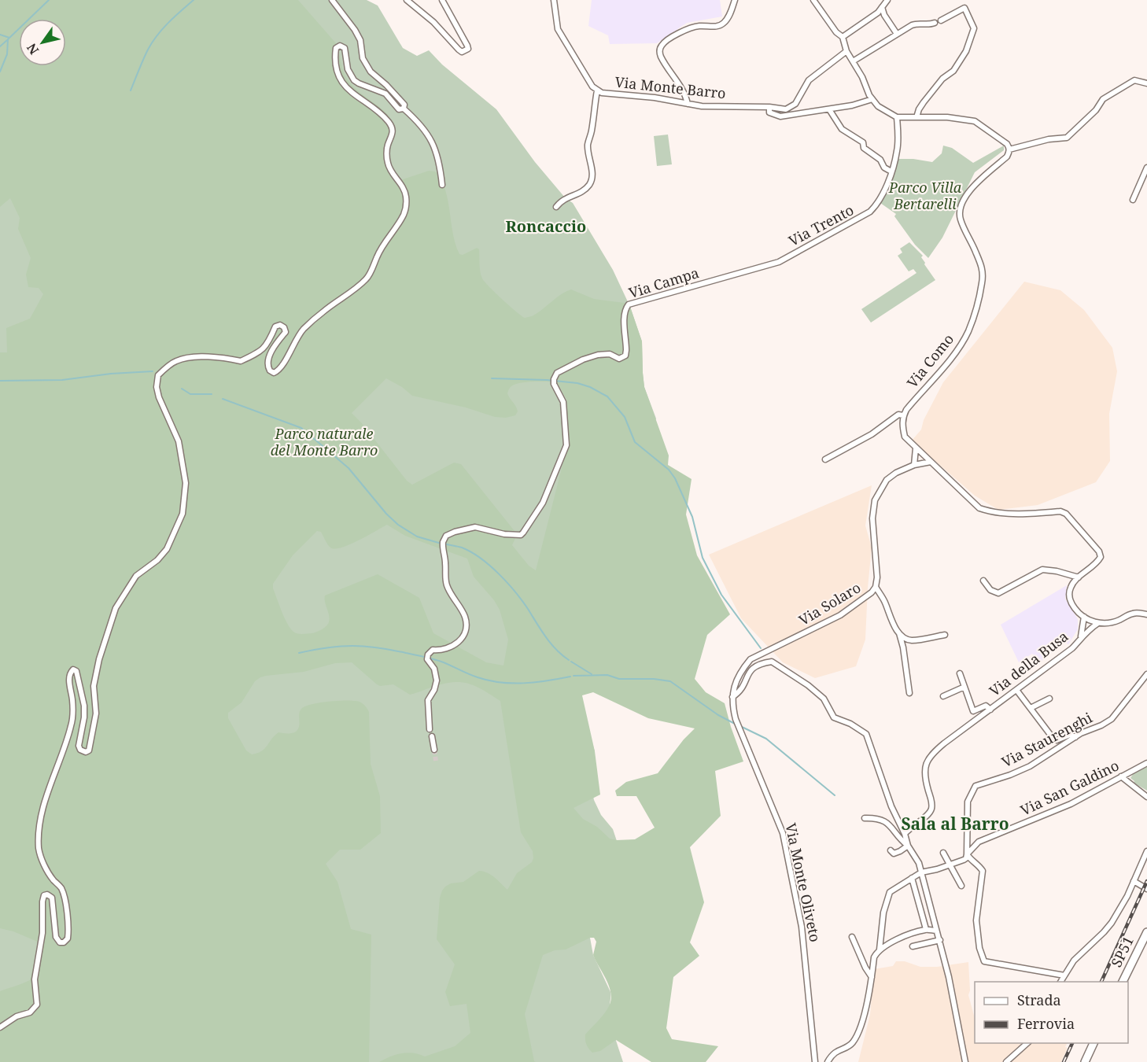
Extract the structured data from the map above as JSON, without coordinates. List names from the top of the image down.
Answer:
{
  "streets": {
    "main road": ["SP51"],
    "street": [
      "Via Monte Barro",
      "Via Trento",
      "Via Campa",
      "Via Como",
      "Via Solaro",
      "Via della Busa",
      "Via Staurenghi",
      "Via San Galdino",
      "Via Monte Oliveto"
    ]
  },
  "crossings": [
    ["Via Trento", "Via Campa"],
    ["Via Solaro", "Via Monte Oliveto"],
    ["Via Staurenghi", "Via San Galdino"]
  ],
  "districts": ["Roncaccio", "Sala al Barro"],
  "parks": ["Parco Villa Bertarelli", "Parco naturale del Monte Barro"],
  "legend": ["Strada", "Ferrovia"],
  "north": "bottom left"
}
